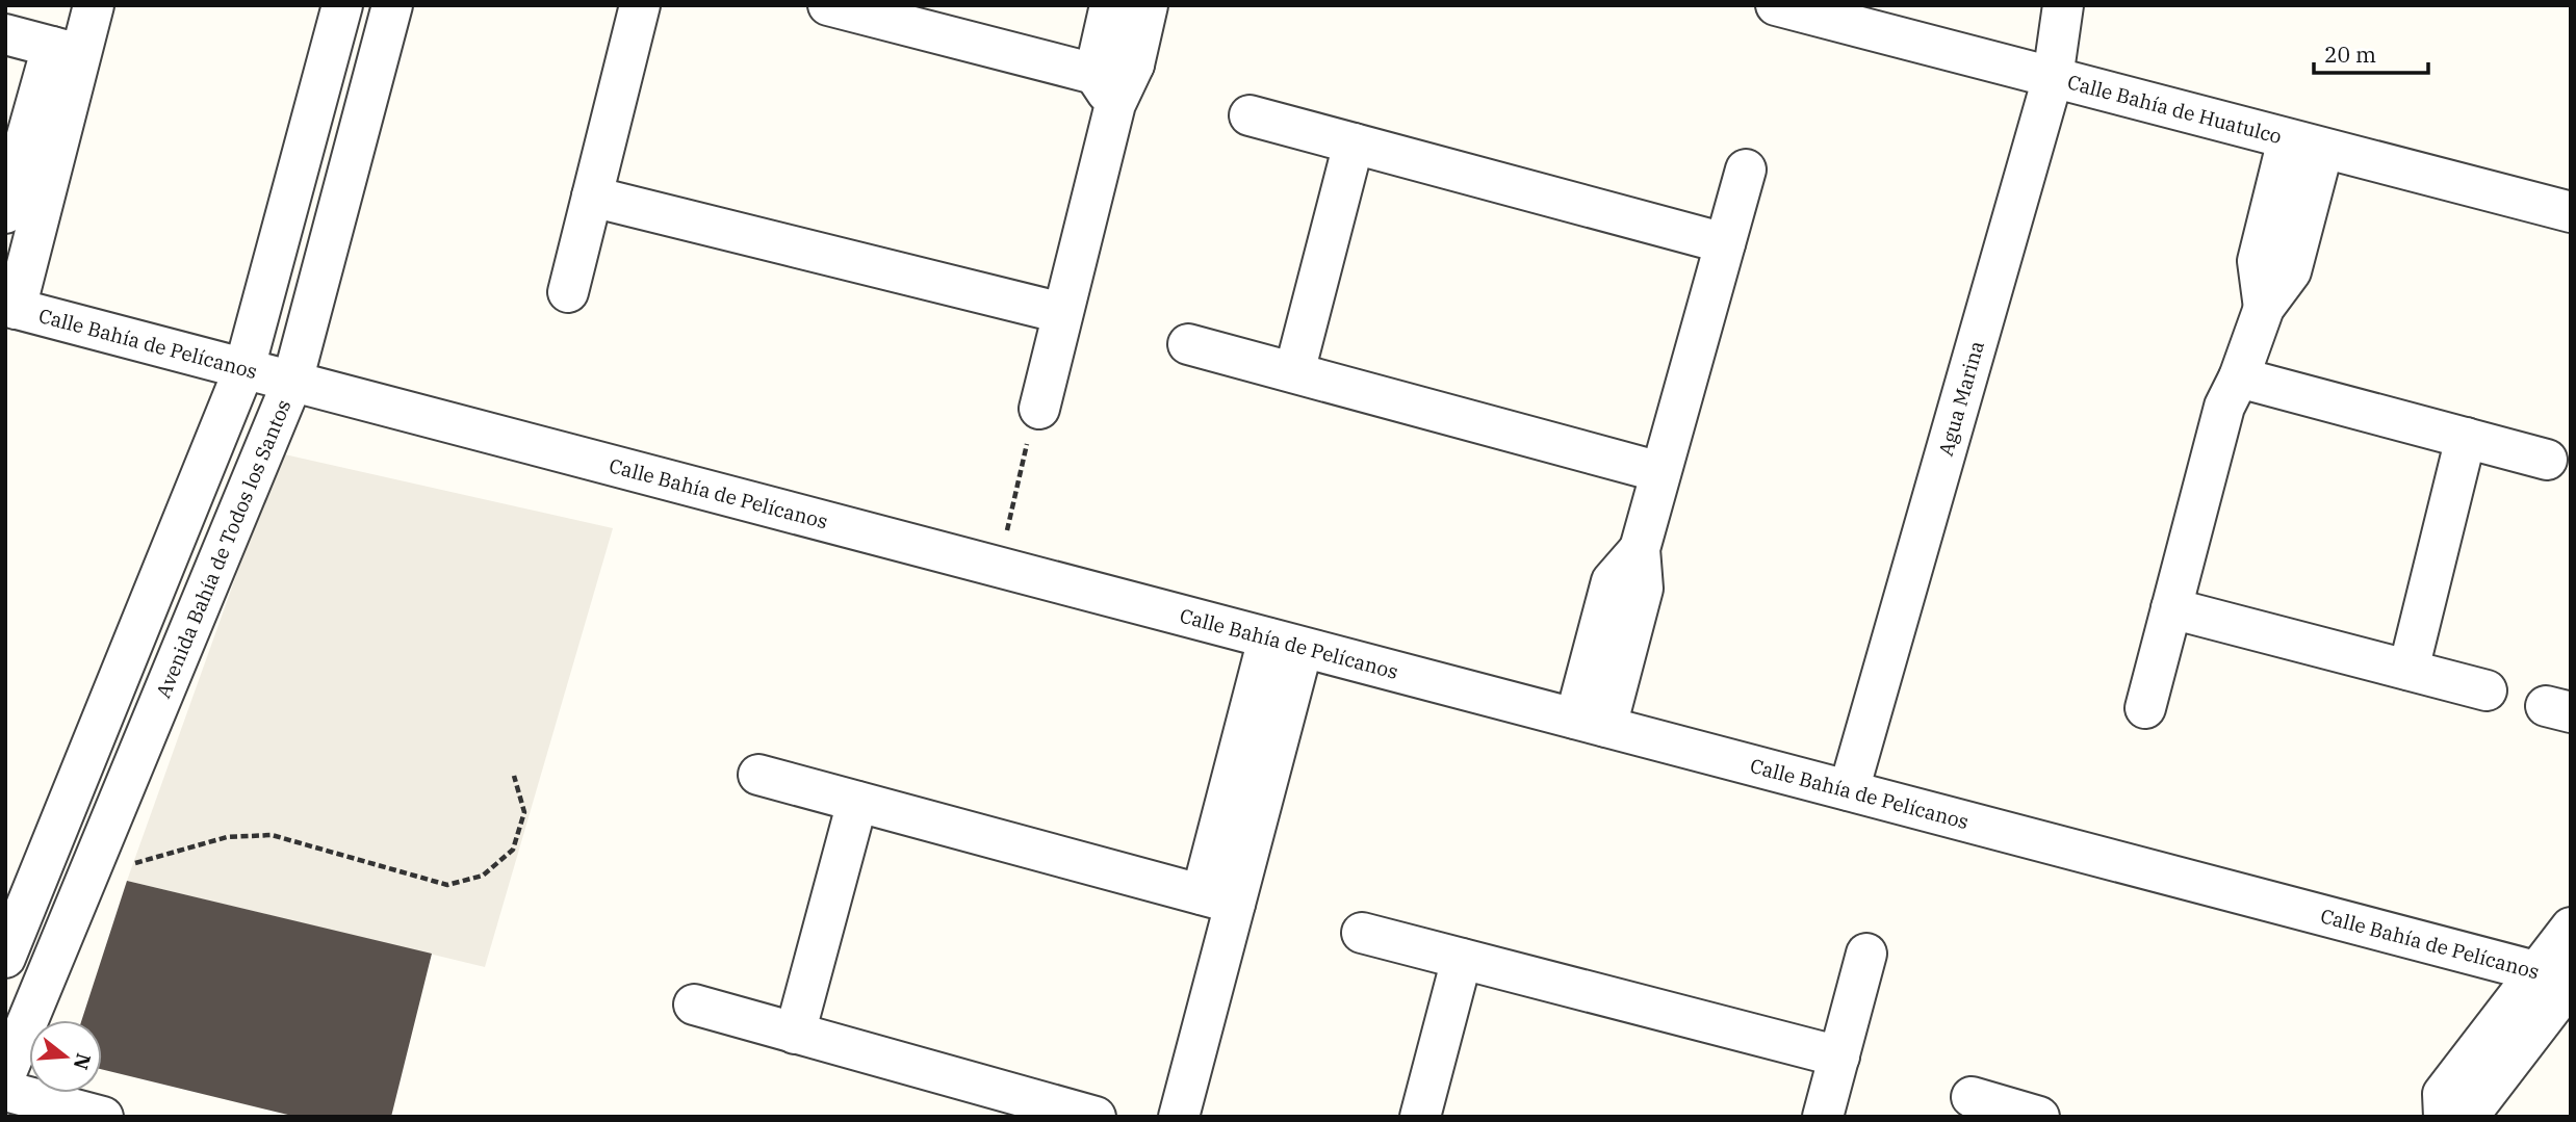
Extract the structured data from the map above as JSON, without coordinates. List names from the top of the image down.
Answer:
{
  "streets": {
    "street": [
      "Calle Bahía de Huatulco",
      "Calle Bahía de Pelícanos",
      "Agua Marina",
      "Avenida Bahía de Todos los Santos"
    ]
  },
  "crossings": [
    ["Calle Bahía de Huatulco", "Agua Marina"],
    ["Calle Bahía de Pelícanos", "Agua Marina"],
    ["Calle Bahía de Pelícanos", "Avenida Bahía de Todos los Santos"]
  ],
  "scale_bar": "20 m",
  "north": "right"
}
